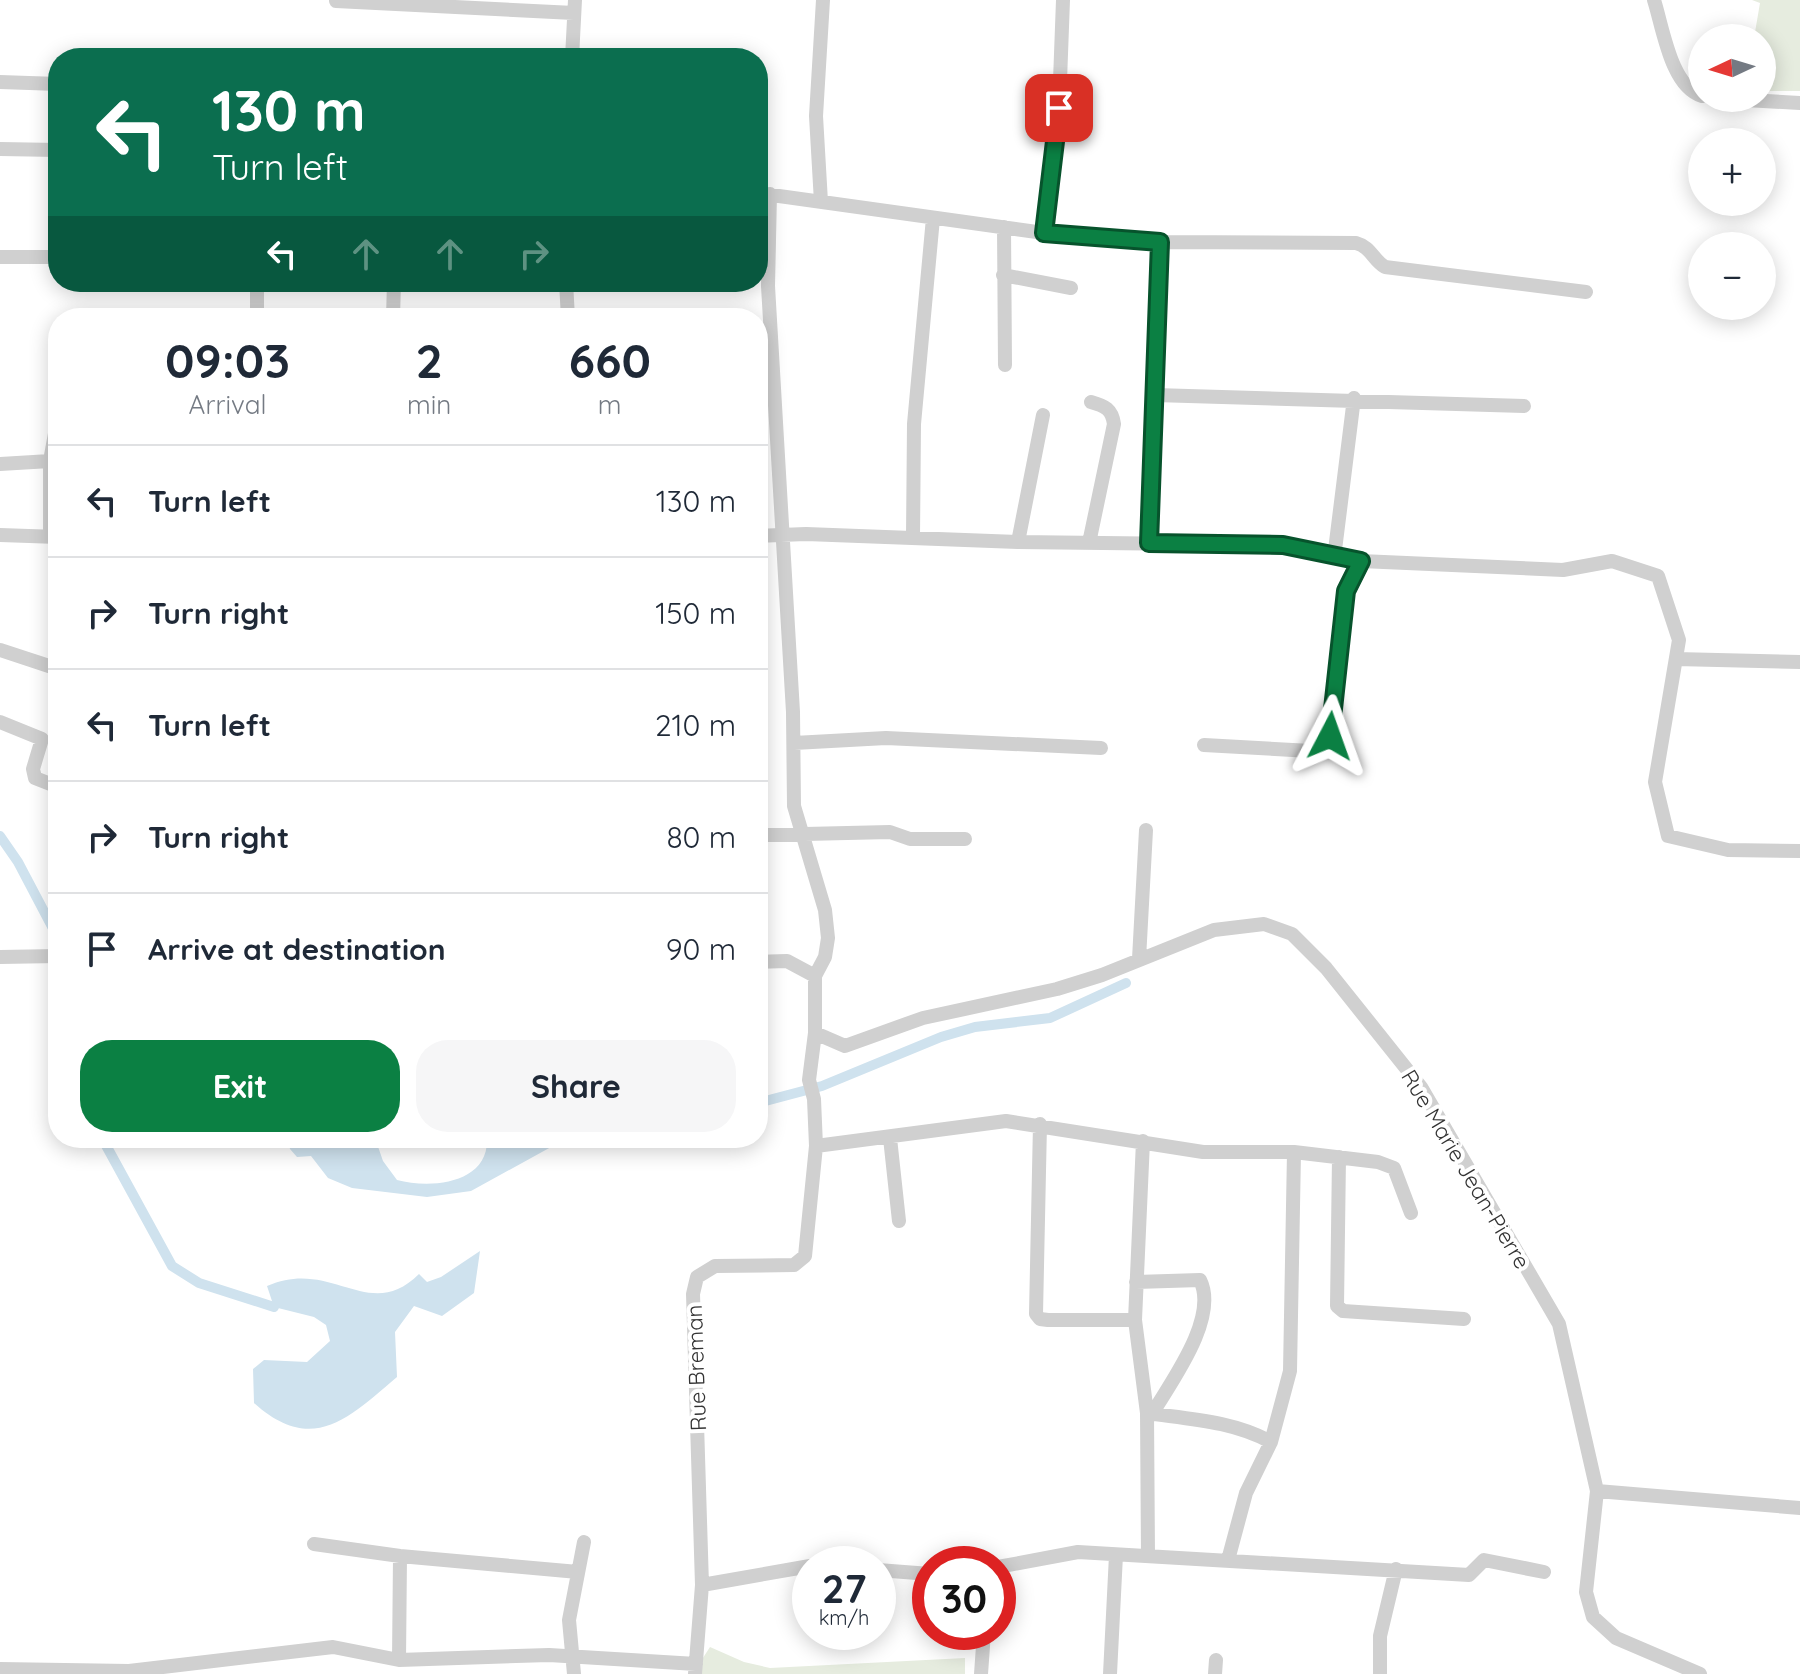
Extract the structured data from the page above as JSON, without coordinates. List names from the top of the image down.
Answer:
{
  "streets": {
    "street": ["Rue Marie Jean-Pierre", "Rue Breman"]
  },
  "crossings": [
    ["Rue Marie Jean-Pierre", "Rue Breman"]
  ],
  "north": "left",
  "page": {
    "map_buttons": ["+", "−"],
    "turn": ["130 m", "Turn left"],
    "eta": [
      "09:03",
      "Arrival",
      "2",
      "min",
      "660",
      "m"
    ],
    "list": [
      {
        "name": "Turn left",
        "value": "130 m"
      },
      {
        "name": "Turn right",
        "value": "150 m"
      },
      {
        "name": "Turn left",
        "value": "210 m"
      },
      {
        "name": "Turn right",
        "value": "80 m"
      },
      {
        "name": "Arrive at destination",
        "value": "90 m"
      }
    ],
    "buttons": ["Exit", "Share"],
    "speed": "27 km/h",
    "limit": "30"
  }
}
